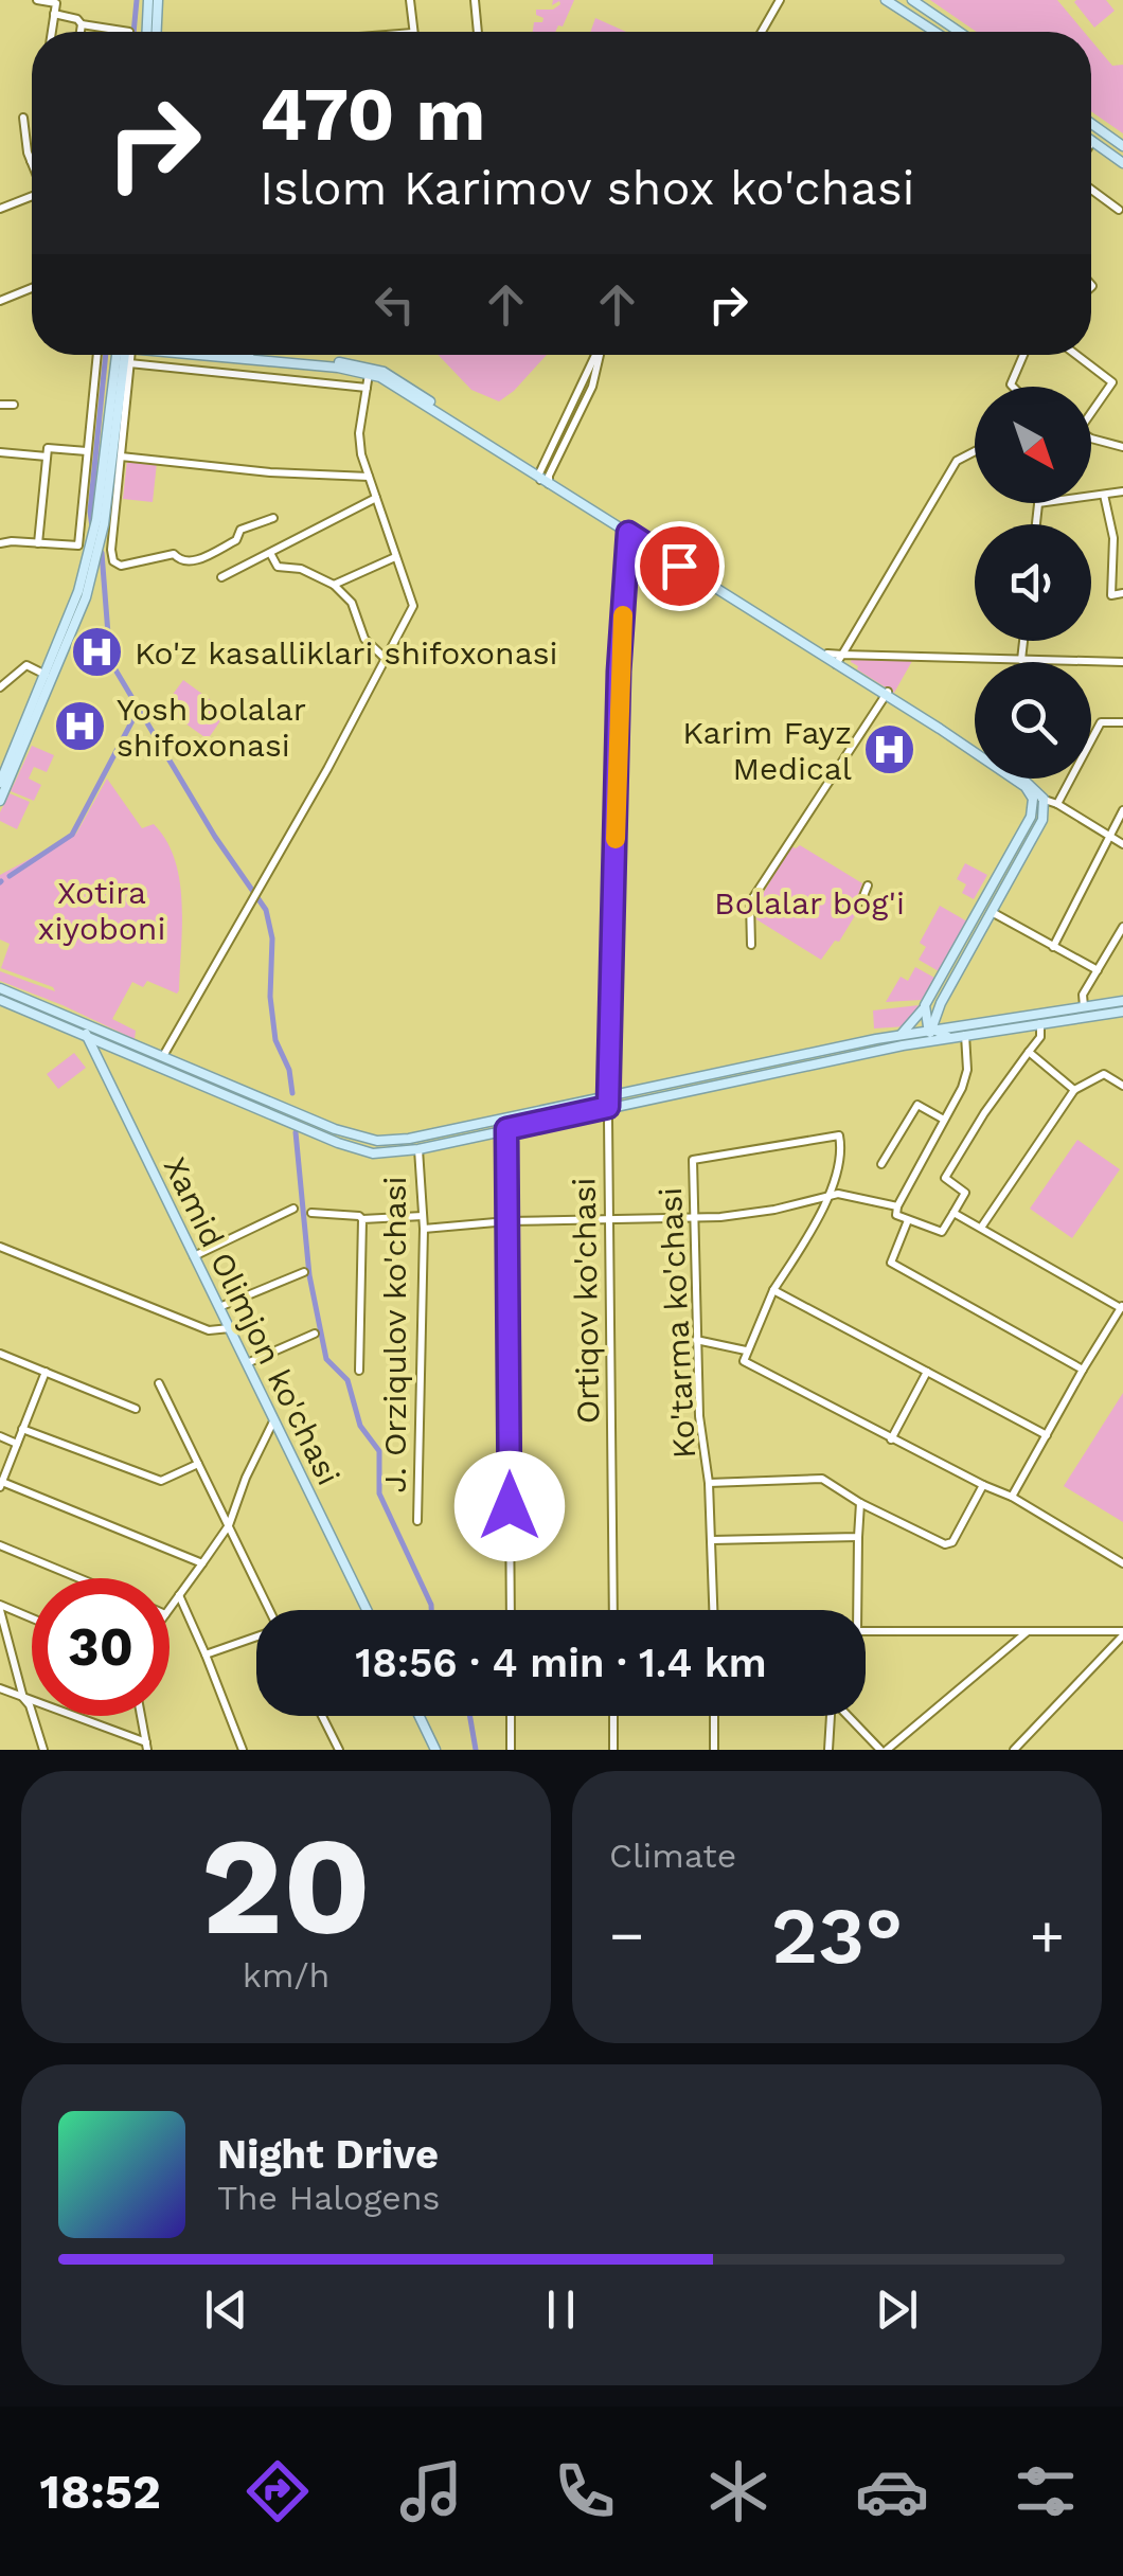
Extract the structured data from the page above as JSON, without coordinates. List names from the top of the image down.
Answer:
{
  "streets": {
    "main road": ["Xamid Olimjon ko'chasi"],
    "street": ["Ortiqov ko'chasi", "Ko'tarma ko'chasi", "J. Orziqulov ko'chasi"]
  },
  "parks": ["Xotira xiyoboni", "Bolalar bog'i"],
  "places": {
    "hospital": ["Ko'z kasalliklari shifoxonasi", "Yosh bolalar shifoxonasi", "Karim Fayz Medical"]
  },
  "north": "bottom right",
  "page": {
    "turn": ["470 m", "Islom Karimov shox ko'chasi"],
    "limit": "30",
    "trip": "18:56 · 4 min · 1.4 km",
    "tile": [
      ["20", "km/h"],
      "Climate"
    ],
    "heat": ["−", "23°", "+"],
    "song": ["Night Drive", "The Halogens"],
    "tabs": "18:52"
  }
}
